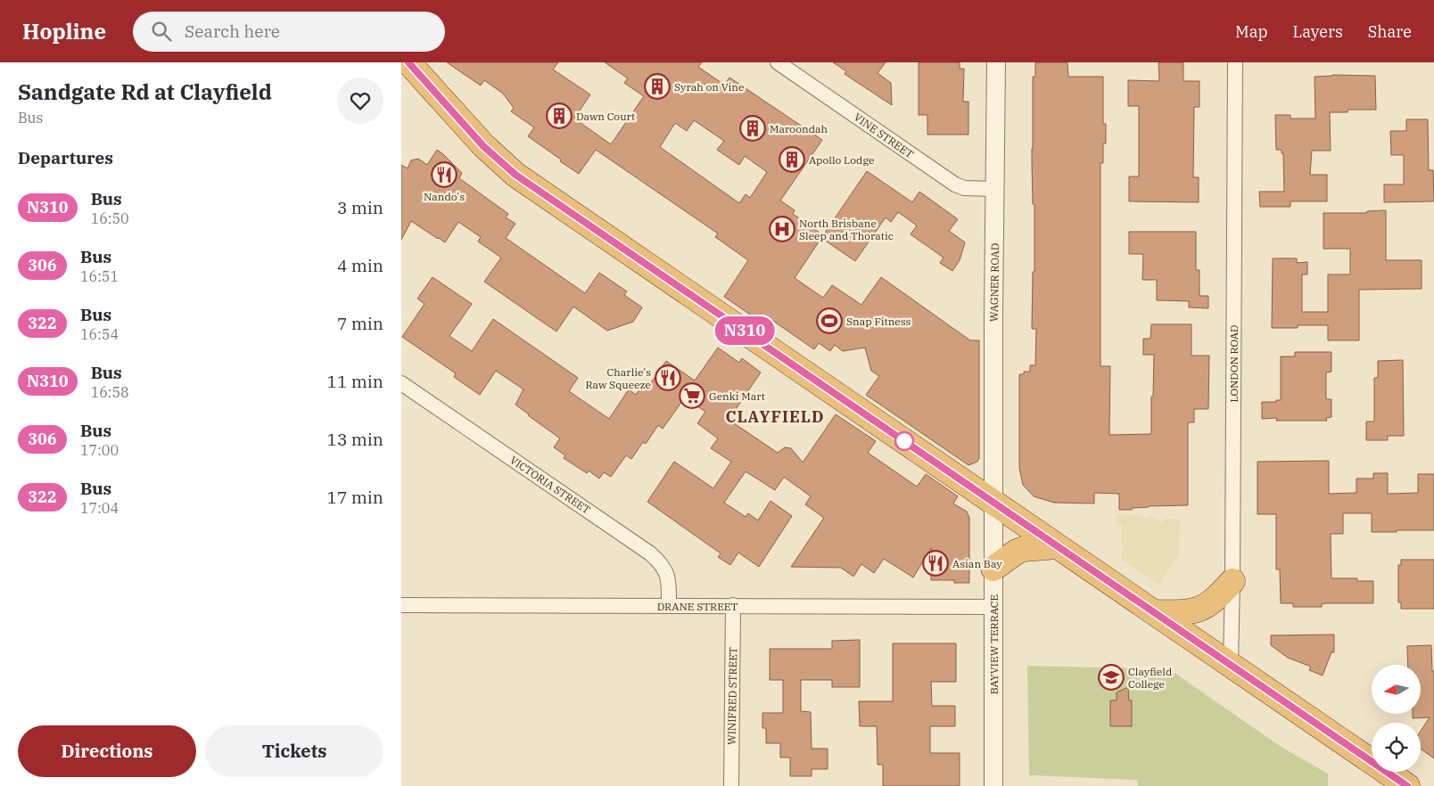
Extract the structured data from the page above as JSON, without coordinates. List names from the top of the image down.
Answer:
{
  "streets": {
    "street": [
      "VINE STREET",
      "WAGNER ROAD",
      "LONDON ROAD",
      "VICTORIA STREET",
      "DRANE STREET",
      "BAYVIEW TERRACE",
      "WINIFRED STREET"
    ]
  },
  "crossings": [
    ["VINE STREET", "WAGNER ROAD"],
    ["WAGNER ROAD", "BAYVIEW TERRACE"],
    ["VICTORIA STREET", "DRANE STREET"],
    ["DRANE STREET", "BAYVIEW TERRACE"],
    ["DRANE STREET", "WINIFRED STREET"]
  ],
  "districts": ["CLAYFIELD"],
  "places": {
    "building": [
      "Syrah on Vine",
      "Dawn Court",
      "Maroondah",
      "Apollo Lodge"
    ],
    "restaurant": ["Nando's", "Charlie's Raw Squeeze", "Asian Bay"],
    "hospital": ["North Brisbane Sleep and Thoratic"],
    "sports": ["Snap Fitness"],
    "supermarket": ["Genki Mart"],
    "school or university": ["Clayfield College"]
  },
  "lines": ["bus line N310"],
  "north": "left",
  "page": {
    "header": "Hopline",
    "search": "Search here",
    "nav": ["Map", "Layers", "Share"],
    "heading": [
      ["Sandgate Rd at Clayfield", "Bus"],
      "Departures"
    ],
    "on_map": "N310",
    "list": [
      {
        "mark": "N310",
        "name": "Bus",
        "note": "16:50",
        "value": "3 min"
      },
      {
        "mark": "306",
        "name": "Bus",
        "note": "16:51",
        "value": "4 min"
      },
      {
        "mark": "322",
        "name": "Bus",
        "note": "16:54",
        "value": "7 min"
      },
      {
        "mark": "N310",
        "name": "Bus",
        "note": "16:58",
        "value": "11 min"
      },
      {
        "mark": "306",
        "name": "Bus",
        "note": "17:00",
        "value": "13 min"
      },
      {
        "mark": "322",
        "name": "Bus",
        "note": "17:04",
        "value": "17 min"
      }
    ],
    "buttons": ["Directions", "Tickets"]
  }
}
